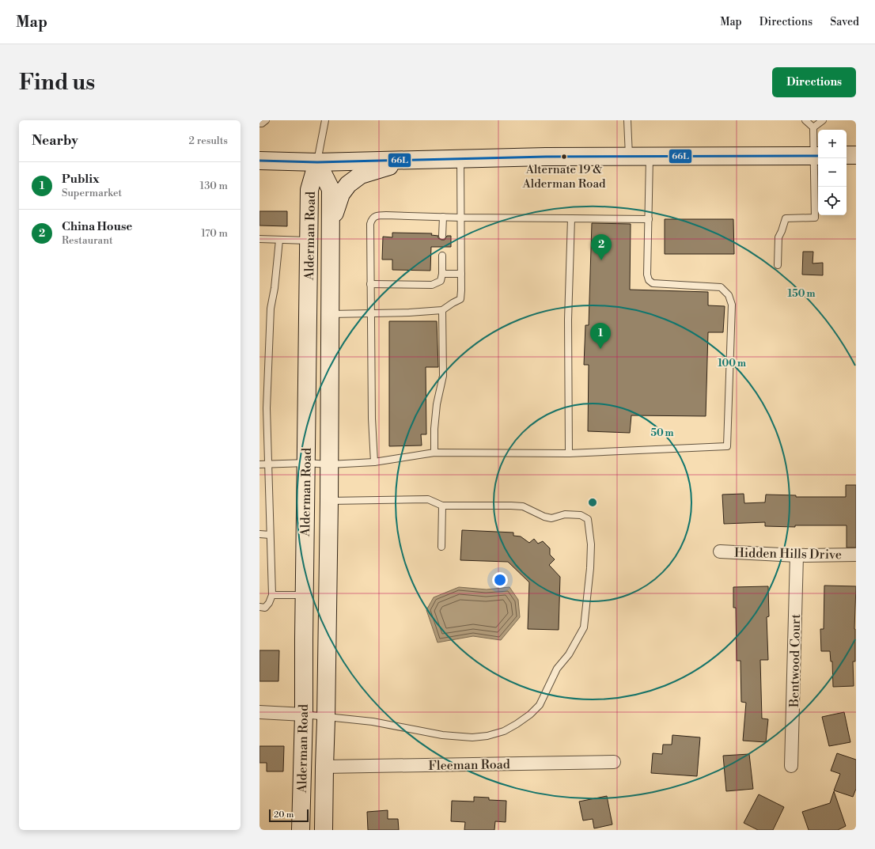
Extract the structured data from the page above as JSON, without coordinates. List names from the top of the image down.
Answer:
{
  "streets": {
    "main road": ["Alderman Road"],
    "street": ["Hidden Hills Drive", "Bentwood Court", "Fleeman Road"]
  },
  "crossings": [
    ["Alderman Road", "Fleeman Road"],
    ["Hidden Hills Drive", "Bentwood Court"]
  ],
  "places": ["Alternate 19 & Alderman Road"],
  "lines": ["transit line 66L"],
  "scale_bar": "20 m",
  "page": {
    "header": "Map",
    "nav": ["Map", "Directions", "Saved"],
    "buttons": "Directions",
    "title": "Find us",
    "heading": ["Nearby", "2 results"],
    "map_buttons": ["+", "−"],
    "list": [
      {
        "mark": "1",
        "name": "Publix",
        "note": "Supermarket",
        "value": "130 m"
      },
      {
        "mark": "2",
        "name": "China House",
        "note": "Restaurant",
        "value": "170 m"
      }
    ],
    "pins": ["2", "1"],
    "scale": "20 m"
  },
  "rings": ["150 m", "100 m", "50 m"]
}
